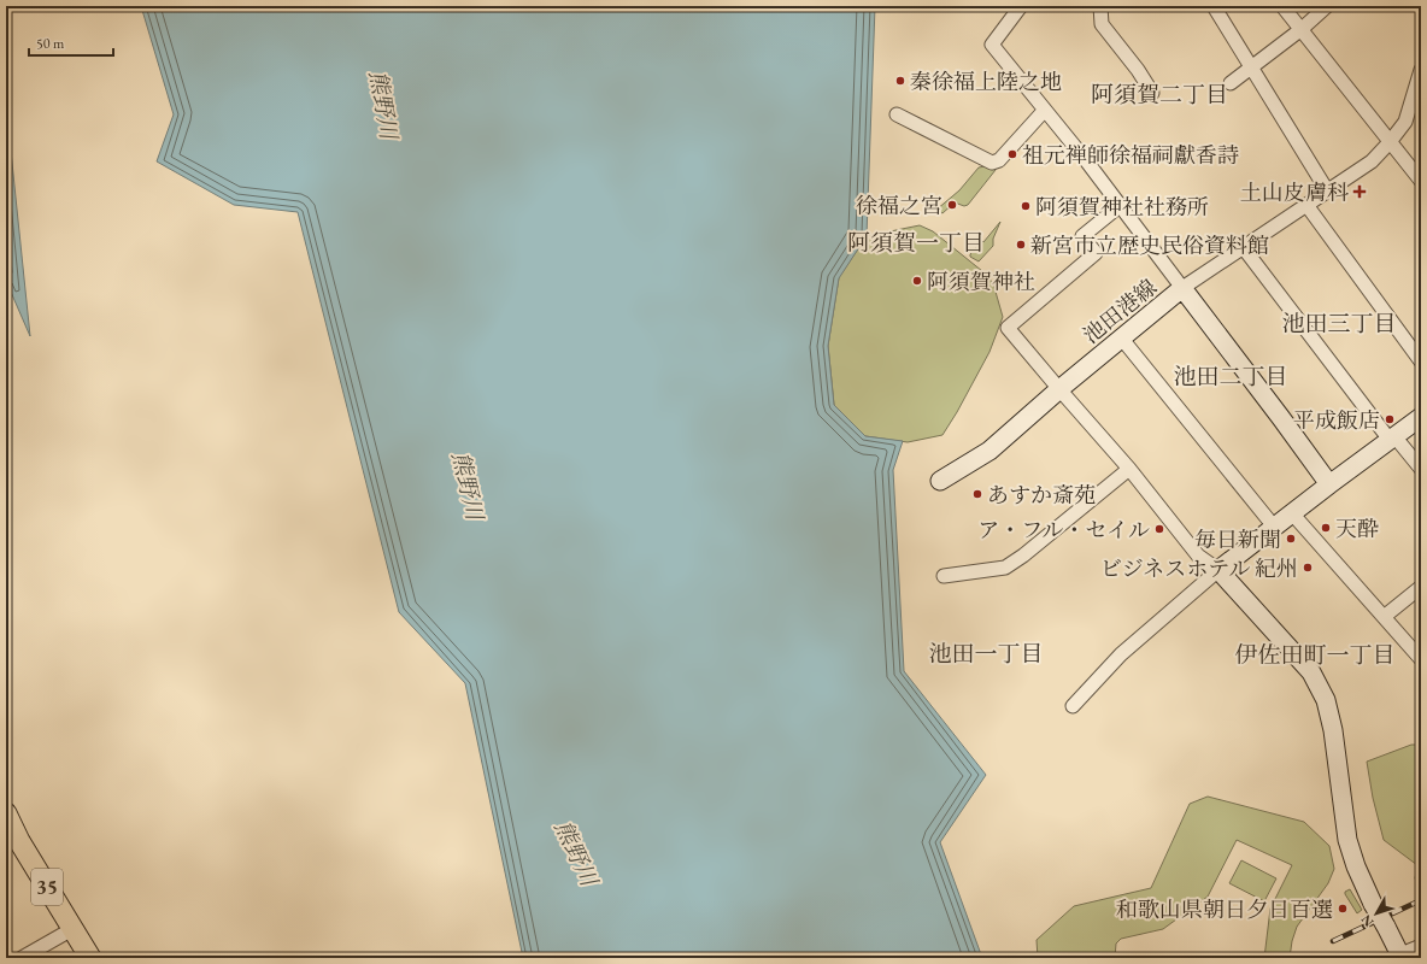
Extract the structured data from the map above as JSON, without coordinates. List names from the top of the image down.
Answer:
{
  "streets": {
    "main road": ["池田港線", "35"]
  },
  "districts": [
    "阿須賀二丁目",
    "阿須賀一丁目",
    "池田三丁目",
    "池田二丁目",
    "池田一丁目",
    "伊佐田町一丁目"
  ],
  "water": ["熊野川"],
  "places": {
    "other": [
      "秦徐福上陸之地",
      "祖元禅師徐福祠獻香詩",
      "徐福之宮",
      "阿須賀神社社務所",
      "新宮市立歴史民俗資料館",
      "阿須賀神社",
      "平成飯店",
      "あすか斎苑",
      "天酔",
      "ア・フル・セイル",
      "毎日新聞",
      "ビジネスホテル 紀州",
      "和歌山県朝日夕日百選"
    ],
    "health": ["土山皮膚科"]
  },
  "scale_bar": "50 m",
  "north": "bottom left"
}
